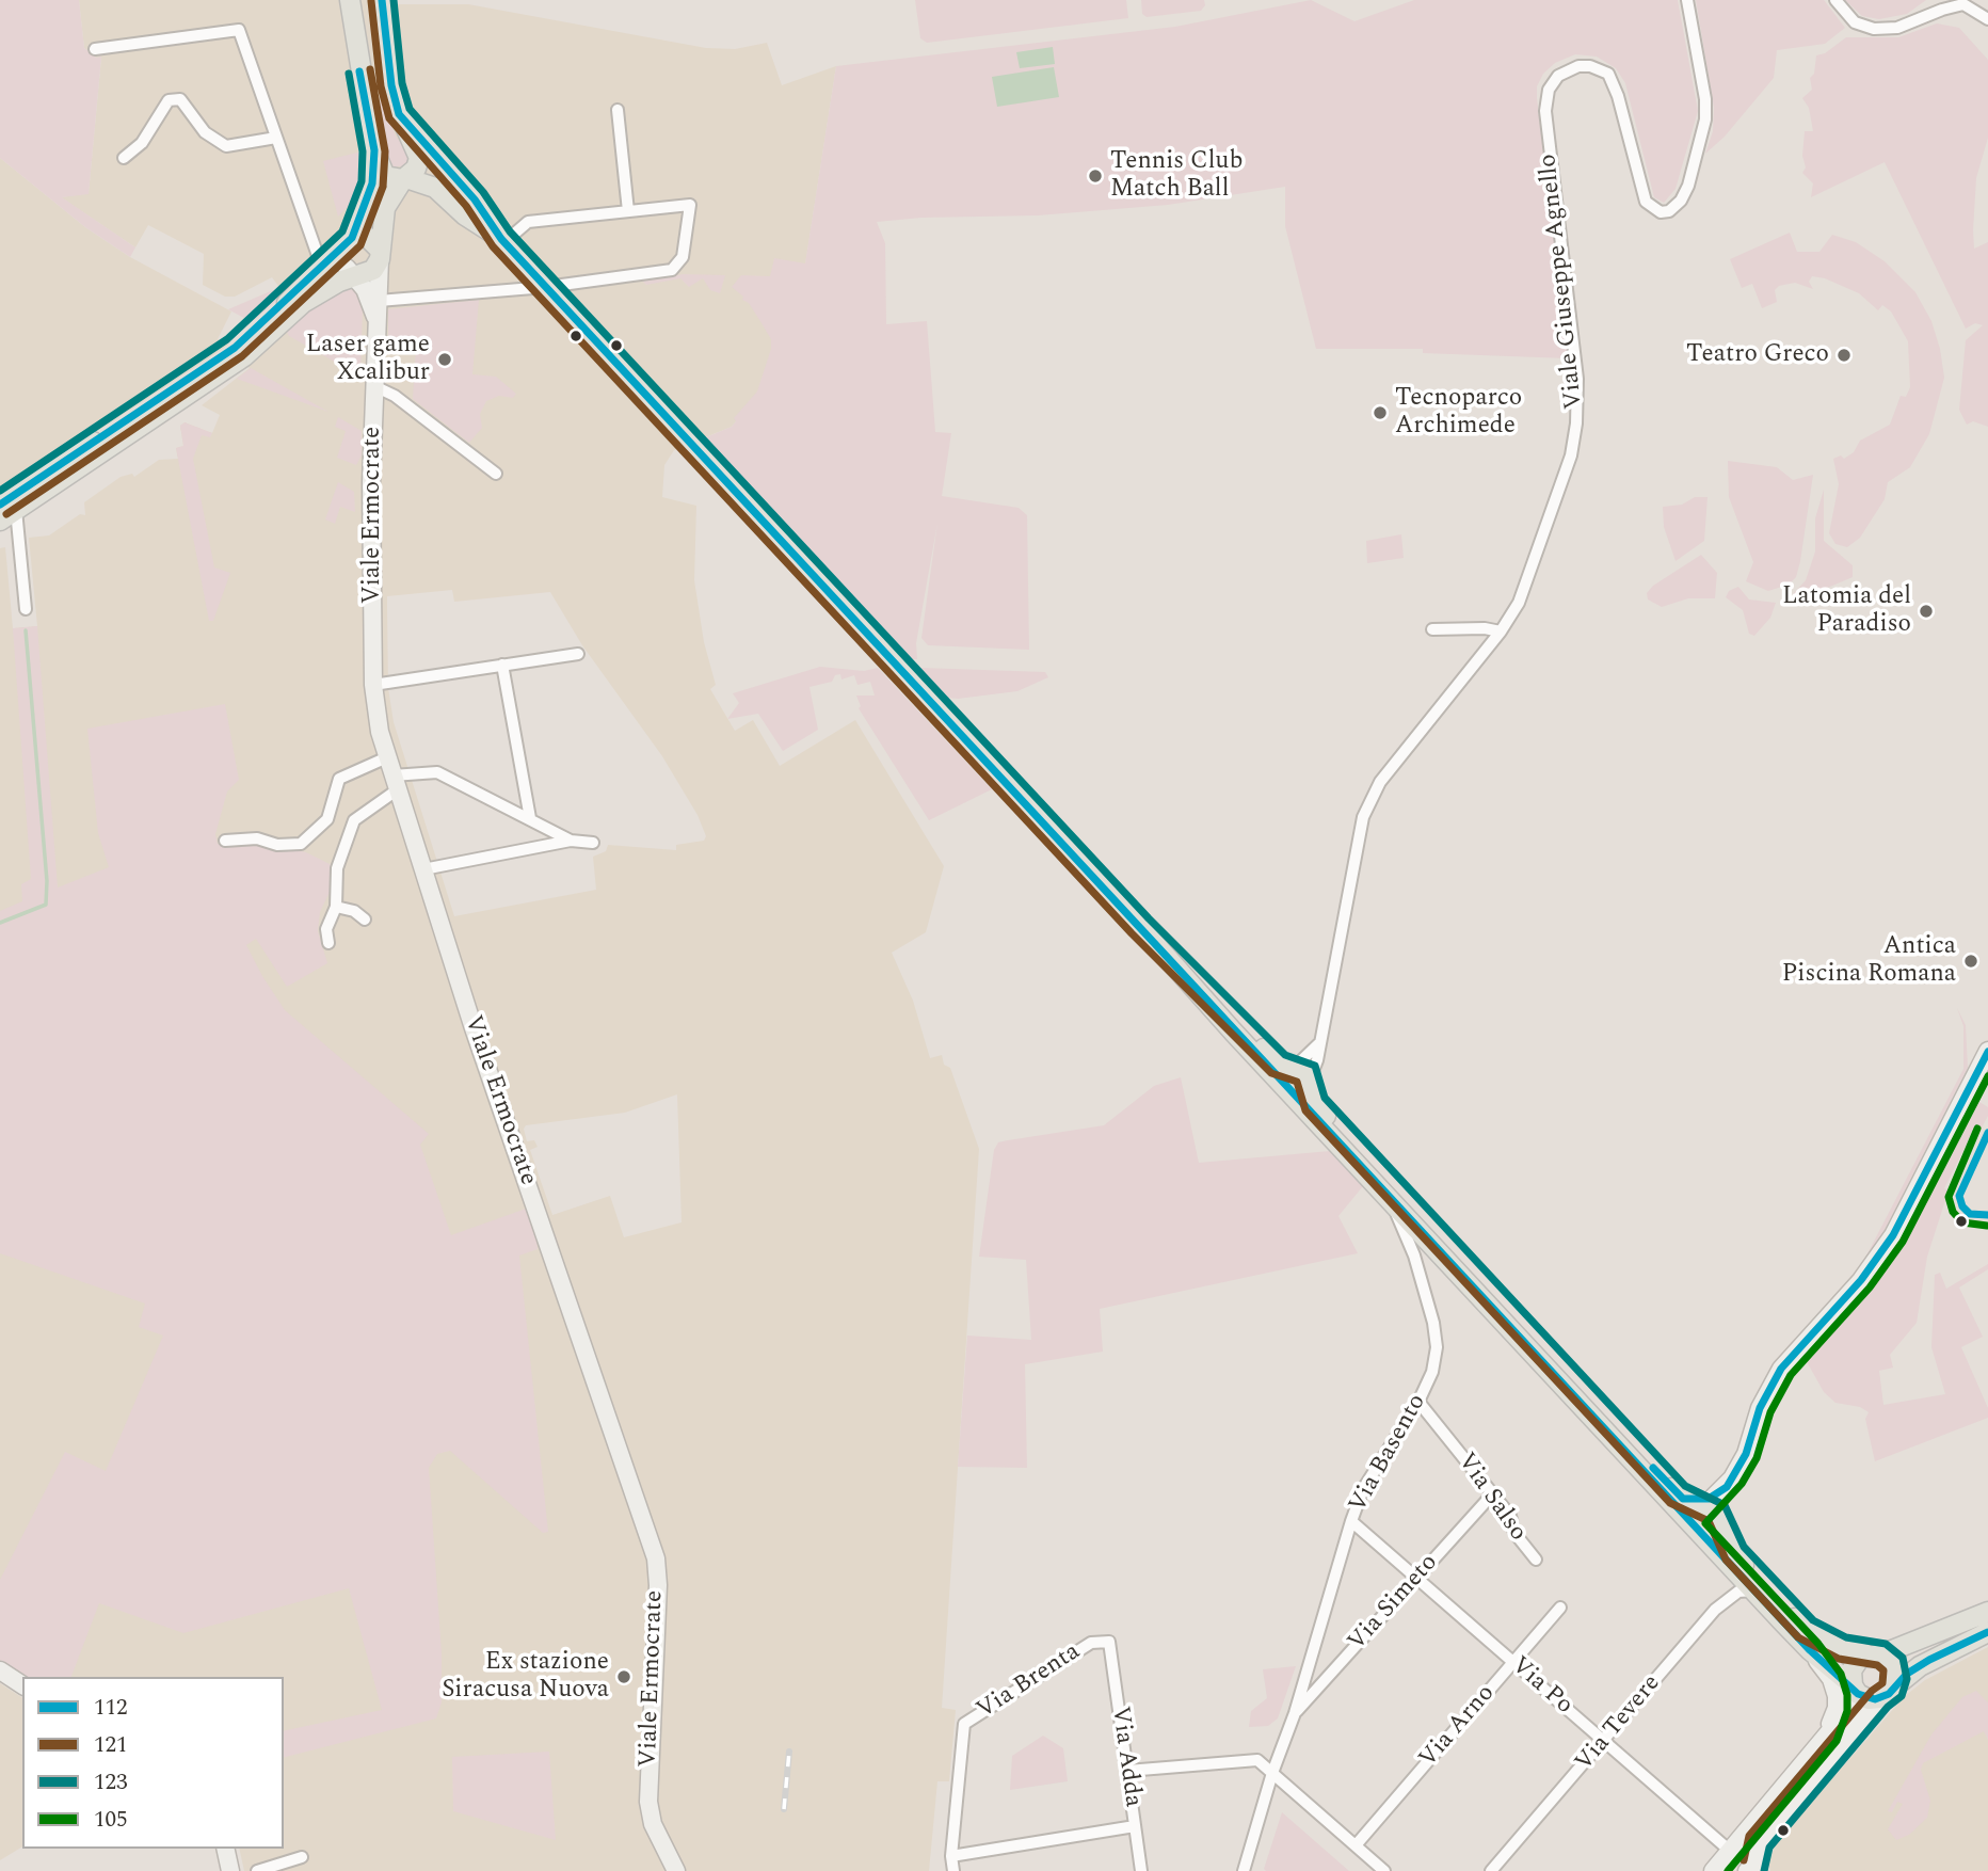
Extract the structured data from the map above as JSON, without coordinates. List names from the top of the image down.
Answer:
{
  "streets": {
    "main road": ["Viale Ermocrate"],
    "street": [
      "Viale Giuseppe Agnello",
      "Via Basento",
      "Via Salso",
      "Via Simeto",
      "Via Brenta",
      "Via Po",
      "Via Tevere",
      "Via Arno",
      "Via Adda"
    ]
  },
  "crossings": [
    ["Via Basento", "Via Salso"],
    ["Via Basento", "Via Simeto"],
    ["Via Basento", "Via Po"],
    ["Via Salso", "Via Simeto"],
    ["Via Simeto", "Via Po"],
    ["Via Brenta", "Via Adda"],
    ["Via Po", "Via Tevere"],
    ["Via Po", "Via Arno"]
  ],
  "places": [
    "Tennis Club Match Ball",
    "Teatro Greco",
    "Laser game Xcalibur",
    "Tecnoparco Archimede",
    "Latomia del Paradiso",
    "Antica Piscina Romana",
    "Ex stazione Siracusa Nuova"
  ],
  "lines": [
    "transit line 112",
    "transit line 123",
    "transit line 121",
    "transit line 105"
  ],
  "legend": [
    "112",
    "121",
    "123",
    "105"
  ]
}
